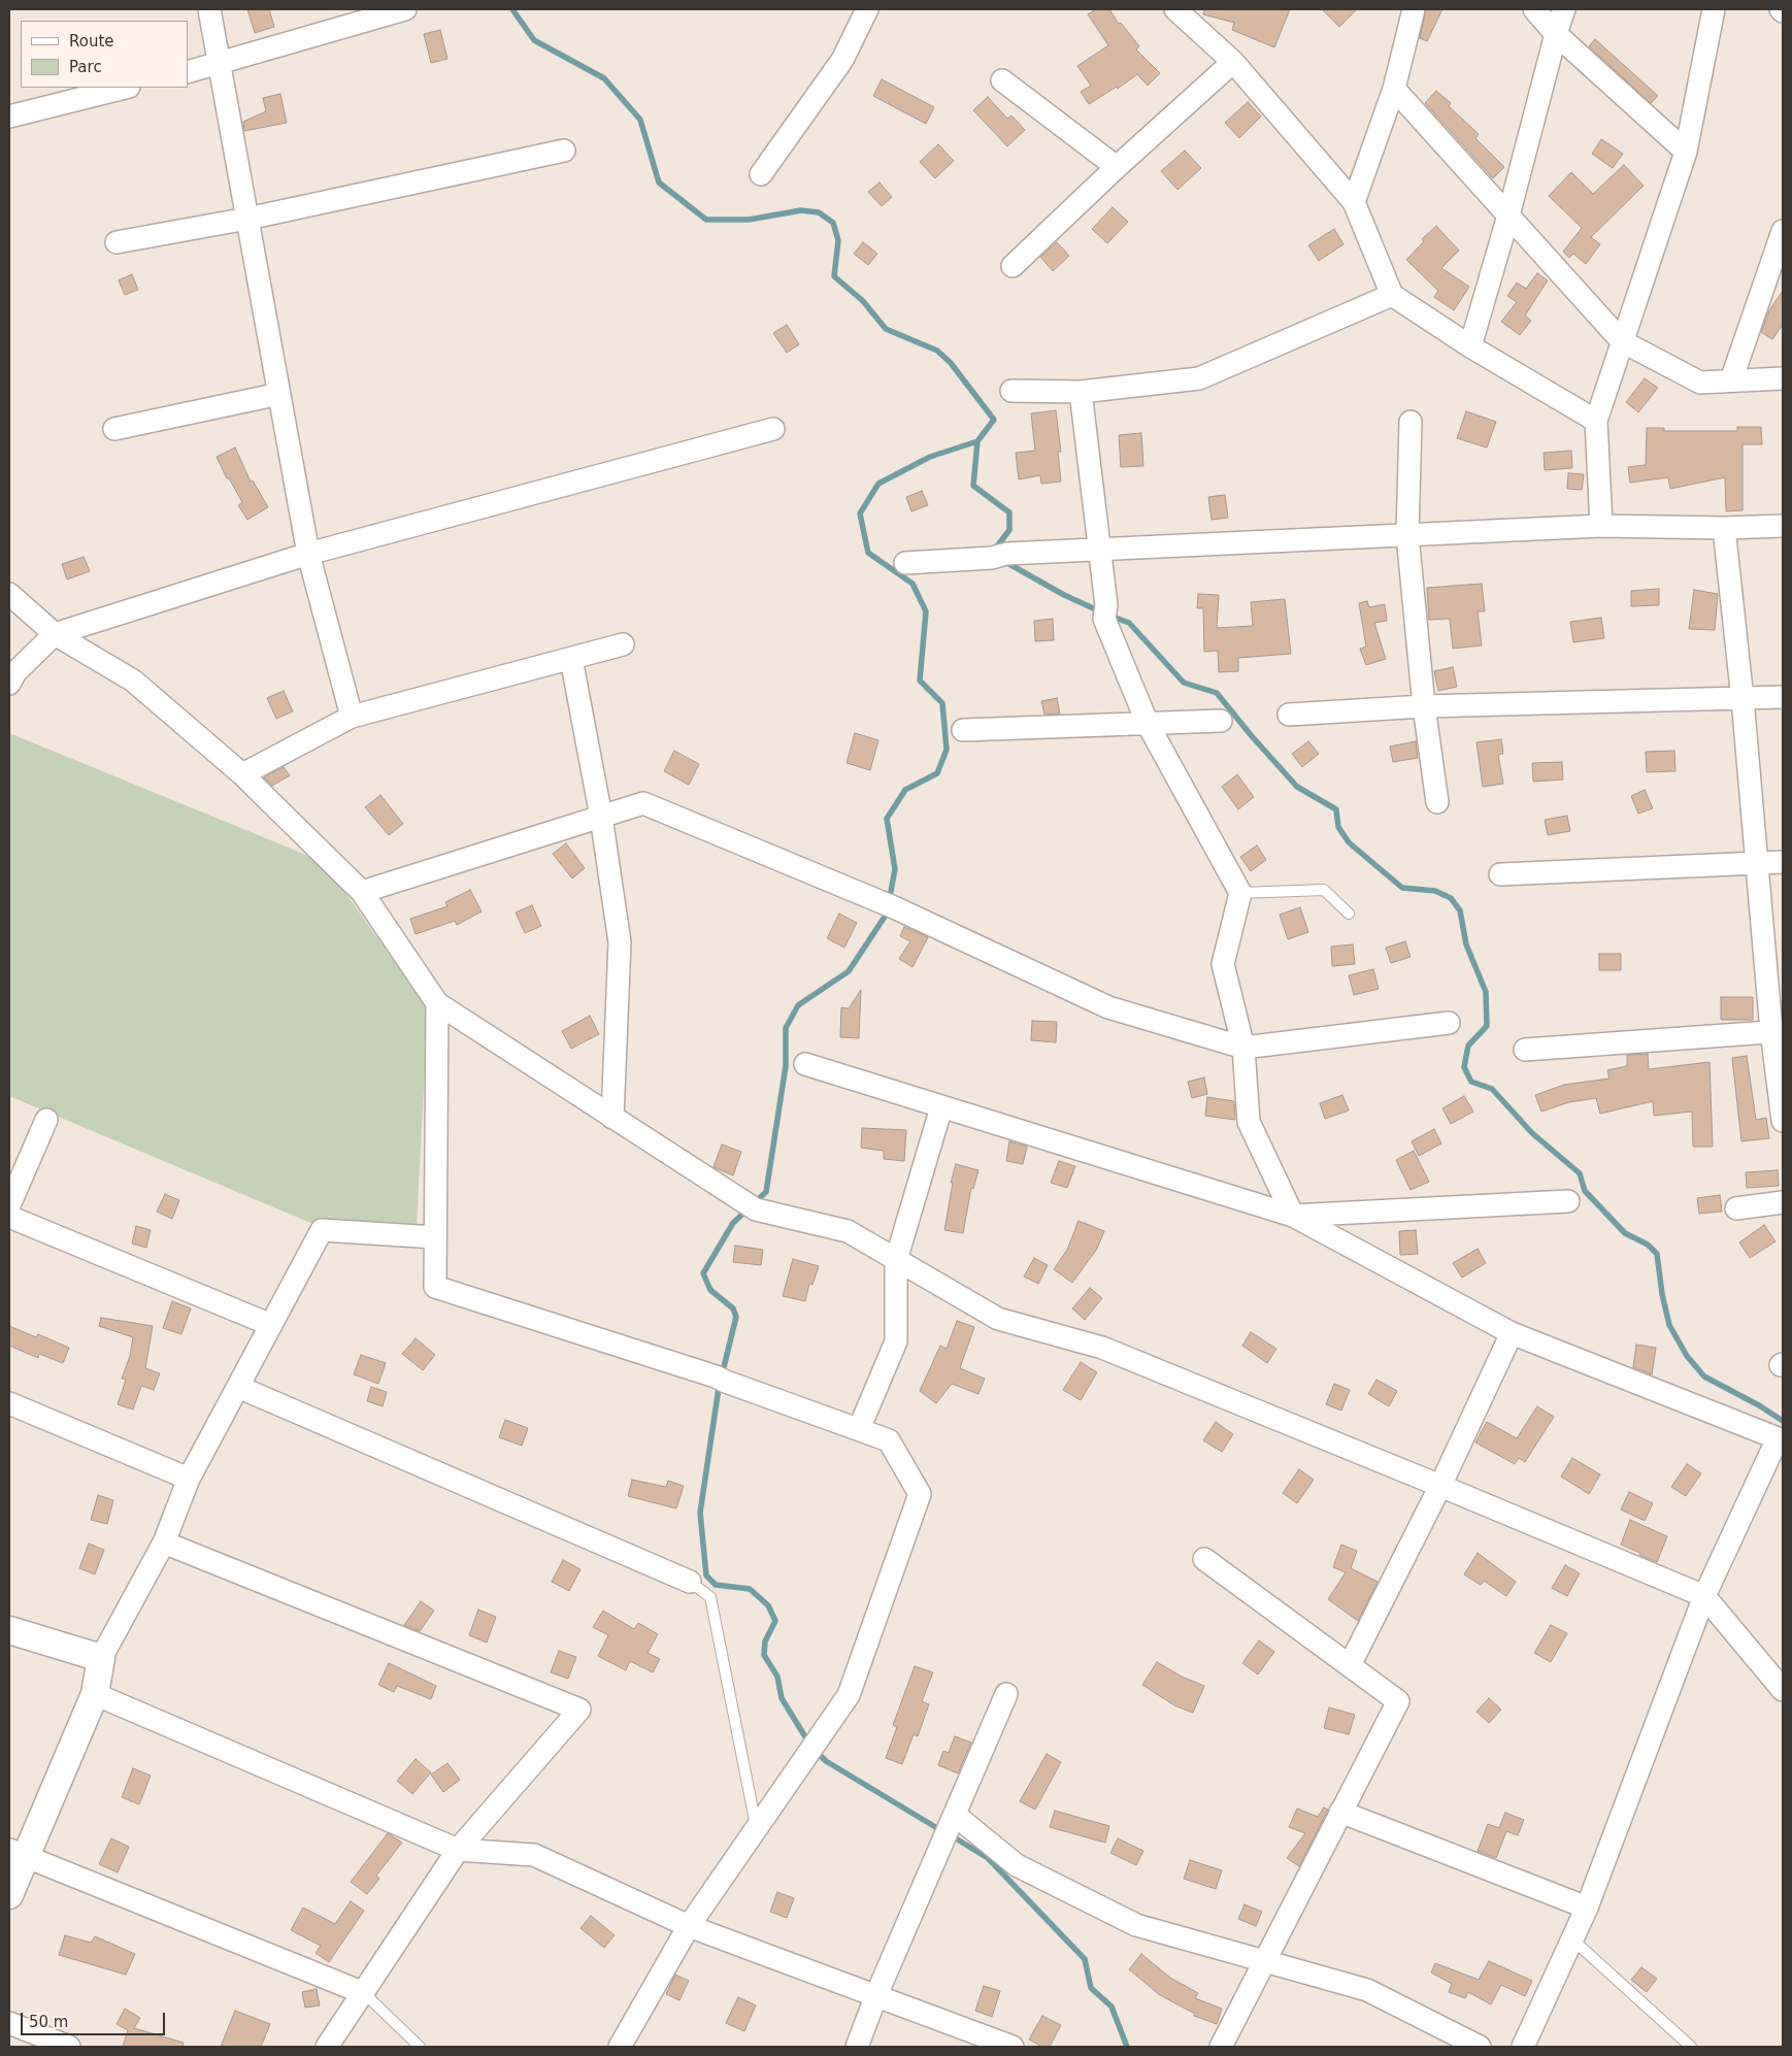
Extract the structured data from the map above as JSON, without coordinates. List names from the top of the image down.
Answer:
{
  "legend": ["Route", "Parc"],
  "scale_bar": "50 m"
}
